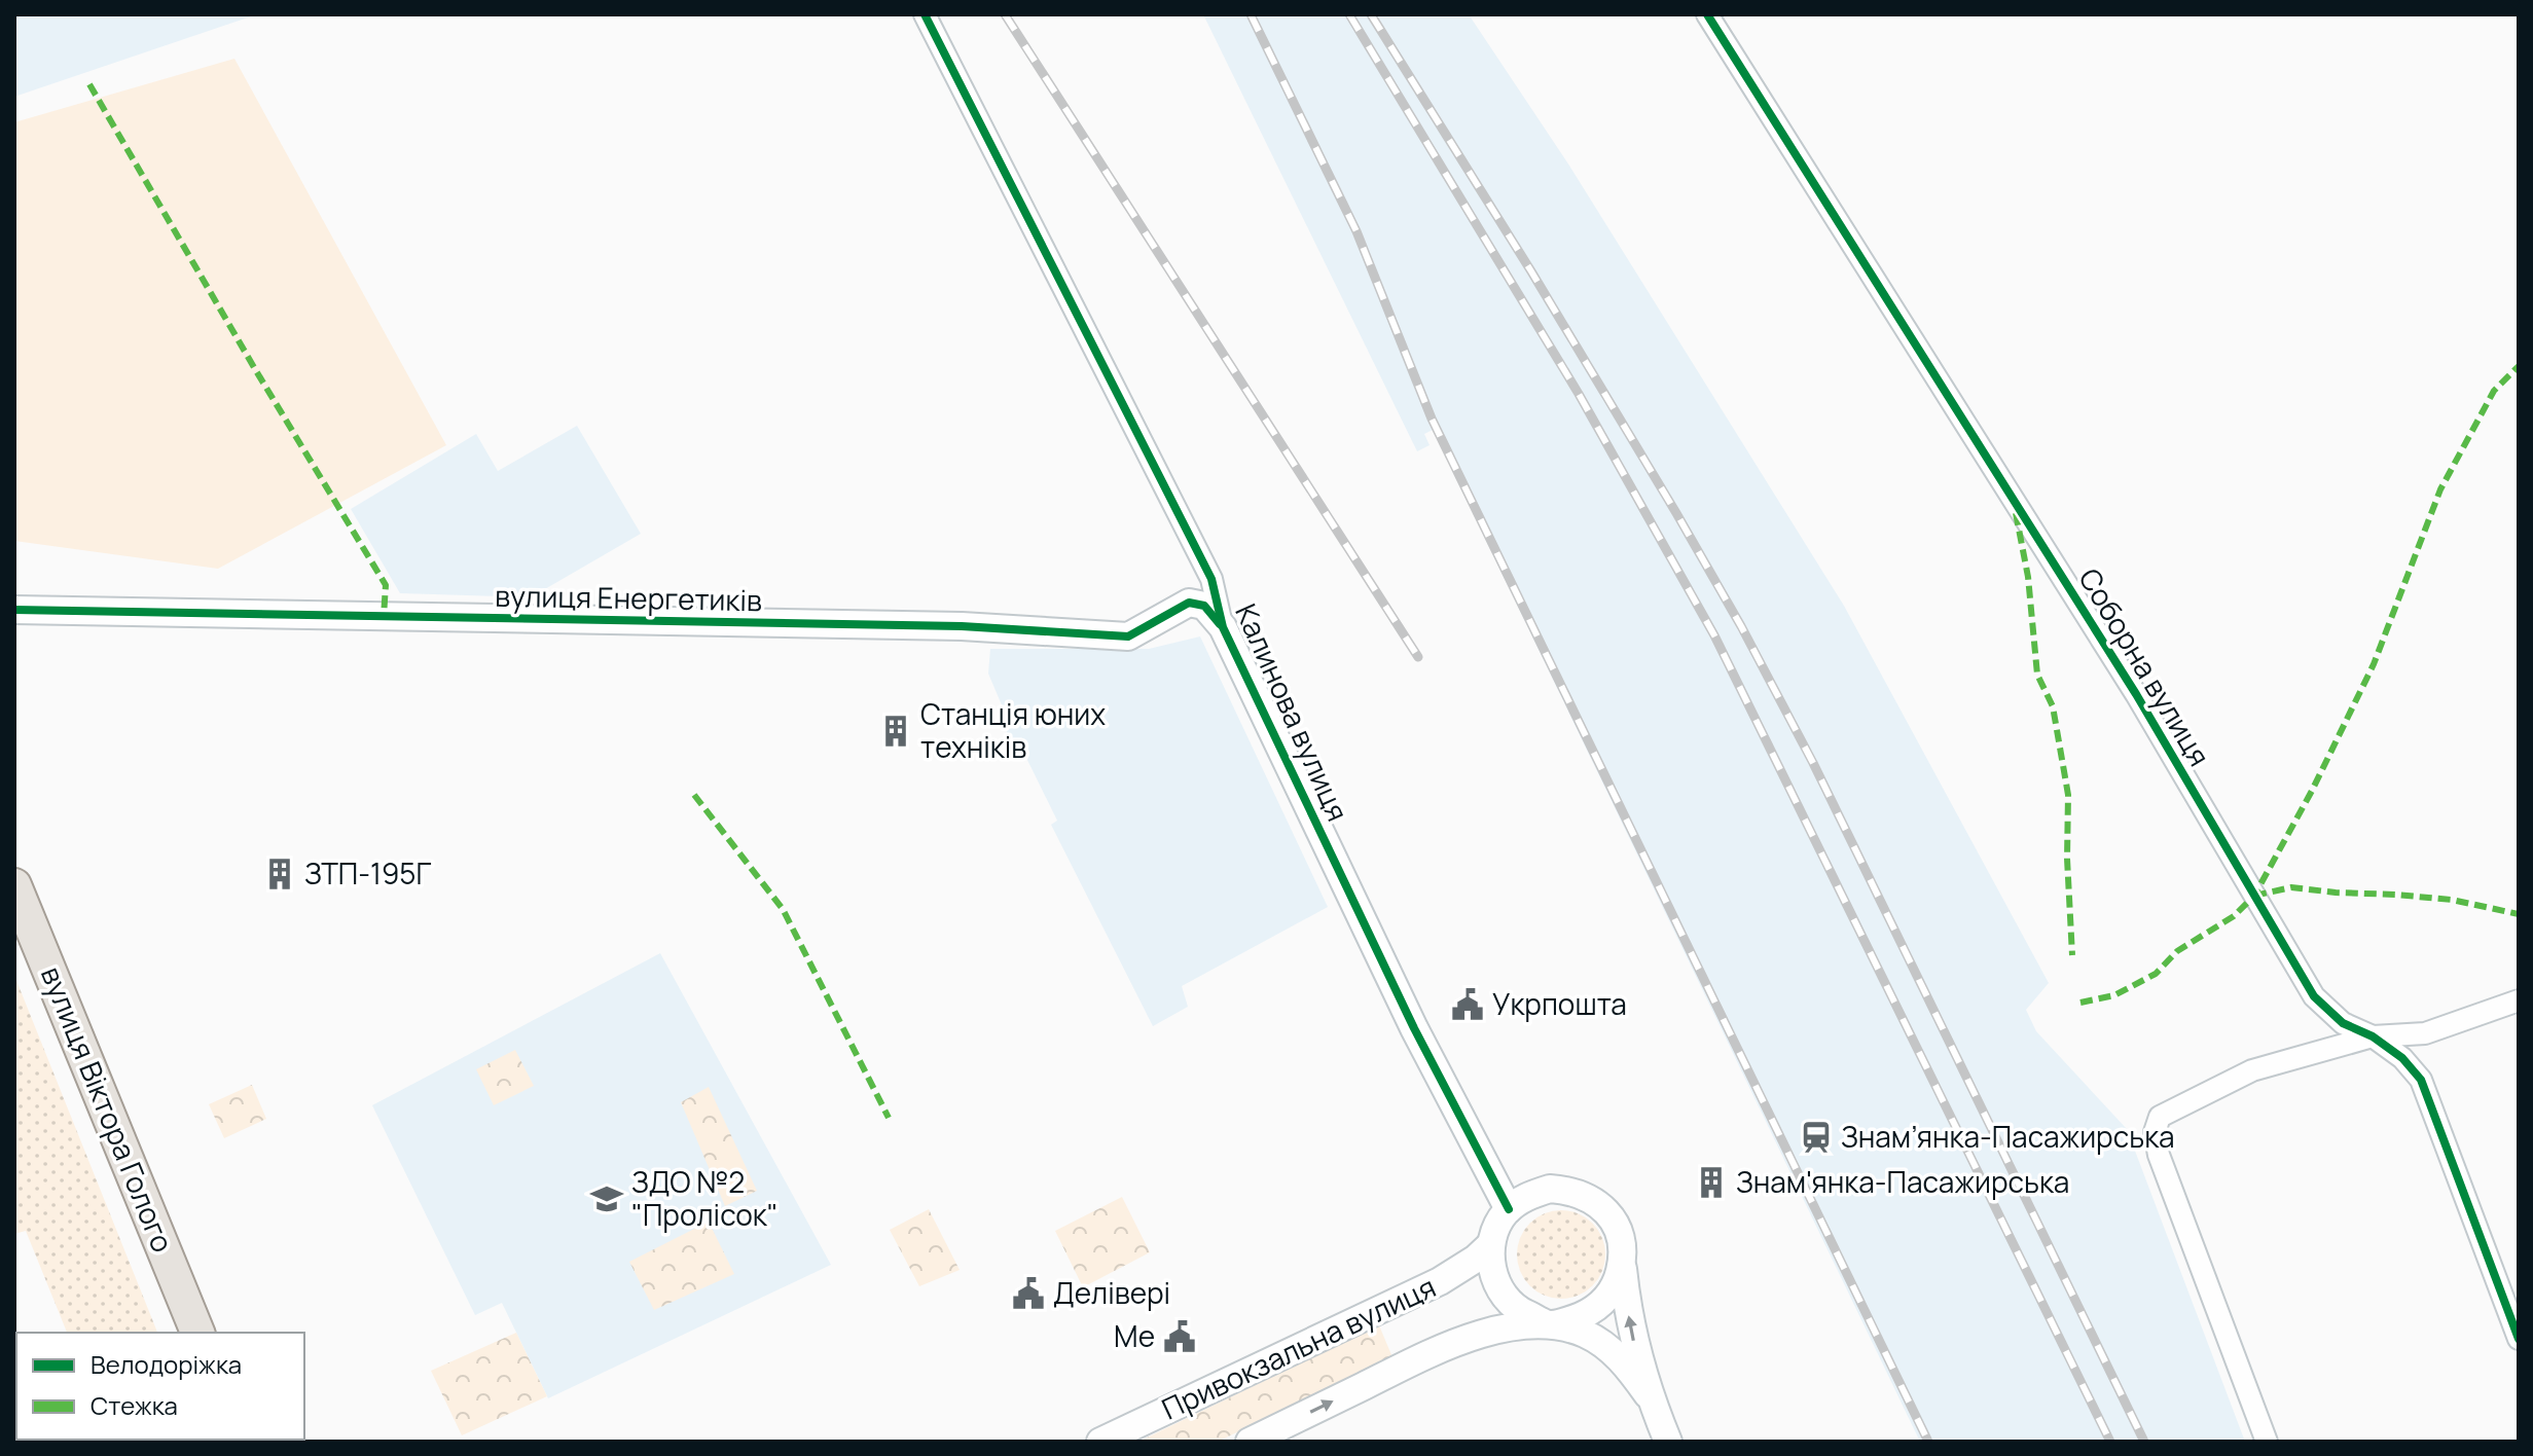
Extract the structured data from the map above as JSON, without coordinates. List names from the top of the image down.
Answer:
{
  "streets": {
    "main road": ["вулиця Віктора Голого"],
    "street": [
      "вулиця Енергетиків",
      "Соборна вулиця",
      "Калинова вулиця",
      "Привокзальна вулиця"
    ]
  },
  "crossings": [
    ["вулиця Енергетиків", "Калинова вулиця"],
    ["Калинова вулиця", "Привокзальна вулиця"]
  ],
  "places": {
    "building": ["Станція юних техніків", "ЗТП-195Г", "Знам'янка-Пасажирська"],
    "public building": ["Укрпошта", "Делівері", "Me"],
    "station": ["Знам’янка-Пасажирська"],
    "school or university": ["ЗДО №2 \"Пролісок\""]
  },
  "legend": ["Велодоріжка", "Стежка"]
}
